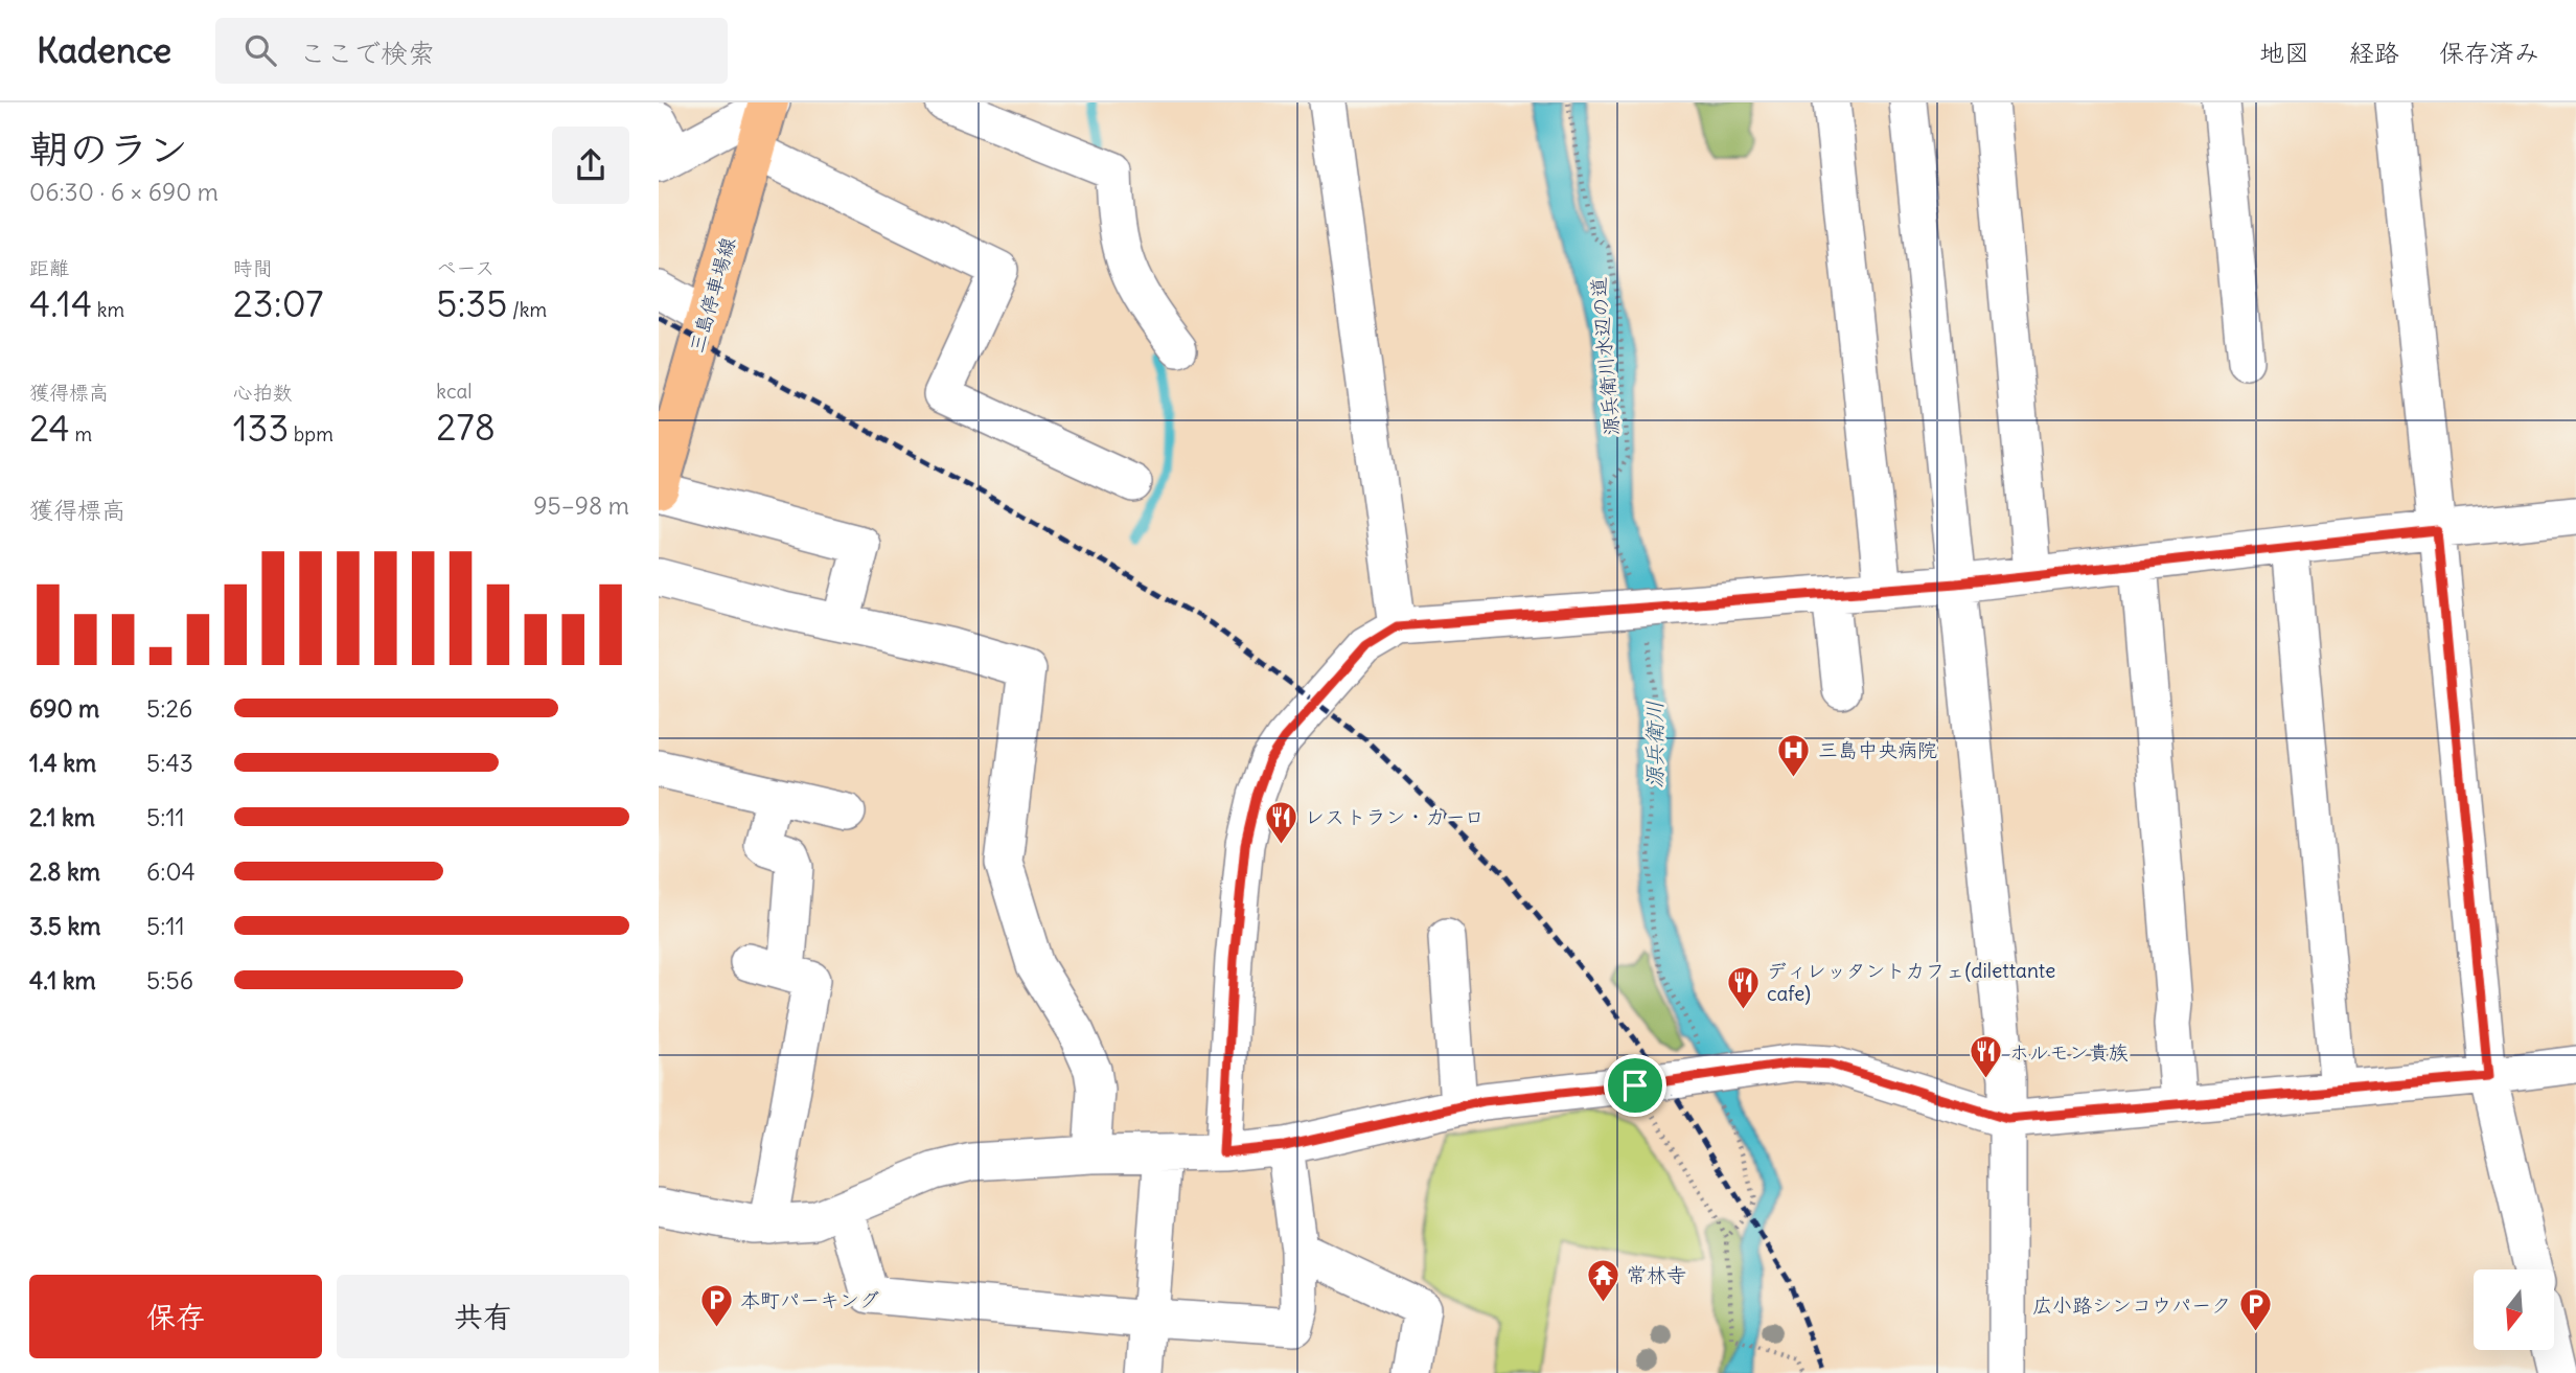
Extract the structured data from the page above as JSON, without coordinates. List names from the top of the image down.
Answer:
{
  "streets": {
    "main road": ["三島停車場線"],
    "path": ["源兵衛川水辺の道"]
  },
  "water": ["源兵衛川"],
  "places": {
    "hospital": ["三島中央病院"],
    "restaurant": ["レストラン・カーロ", "ディレッタントカフェ(dilettante cafe)", "ホルモン貴族"],
    "temple": ["常林寺"],
    "parking": ["本町パーキング", "広小路シンコウパーク"]
  },
  "north": "bottom",
  "page": {
    "header": "Kadence",
    "search": "ここで検索",
    "nav": ["地図", "経路", "保存済み"],
    "heading": ["朝のラン", "06:30 · 6 × 690 m"],
    "stats": [
      ["距離", "4.14 km"],
      ["時間", "23:07"],
      ["ペース", "5:35 /km"],
      ["獲得標高", "24 m"],
      ["心拍数", "133 bpm"],
      ["kcal", "278"]
    ],
    "chart": ["獲得標高", "95–98 m"],
    "list": [
      {
        "name": "690 m",
        "note": "5:26"
      },
      {
        "name": "1.4 km",
        "note": "5:43"
      },
      {
        "name": "2.1 km",
        "note": "5:11"
      },
      {
        "name": "2.8 km",
        "note": "6:04"
      },
      {
        "name": "3.5 km",
        "note": "5:11"
      },
      {
        "name": "4.1 km",
        "note": "5:56"
      }
    ],
    "buttons": ["保存", "共有"]
  }
}
